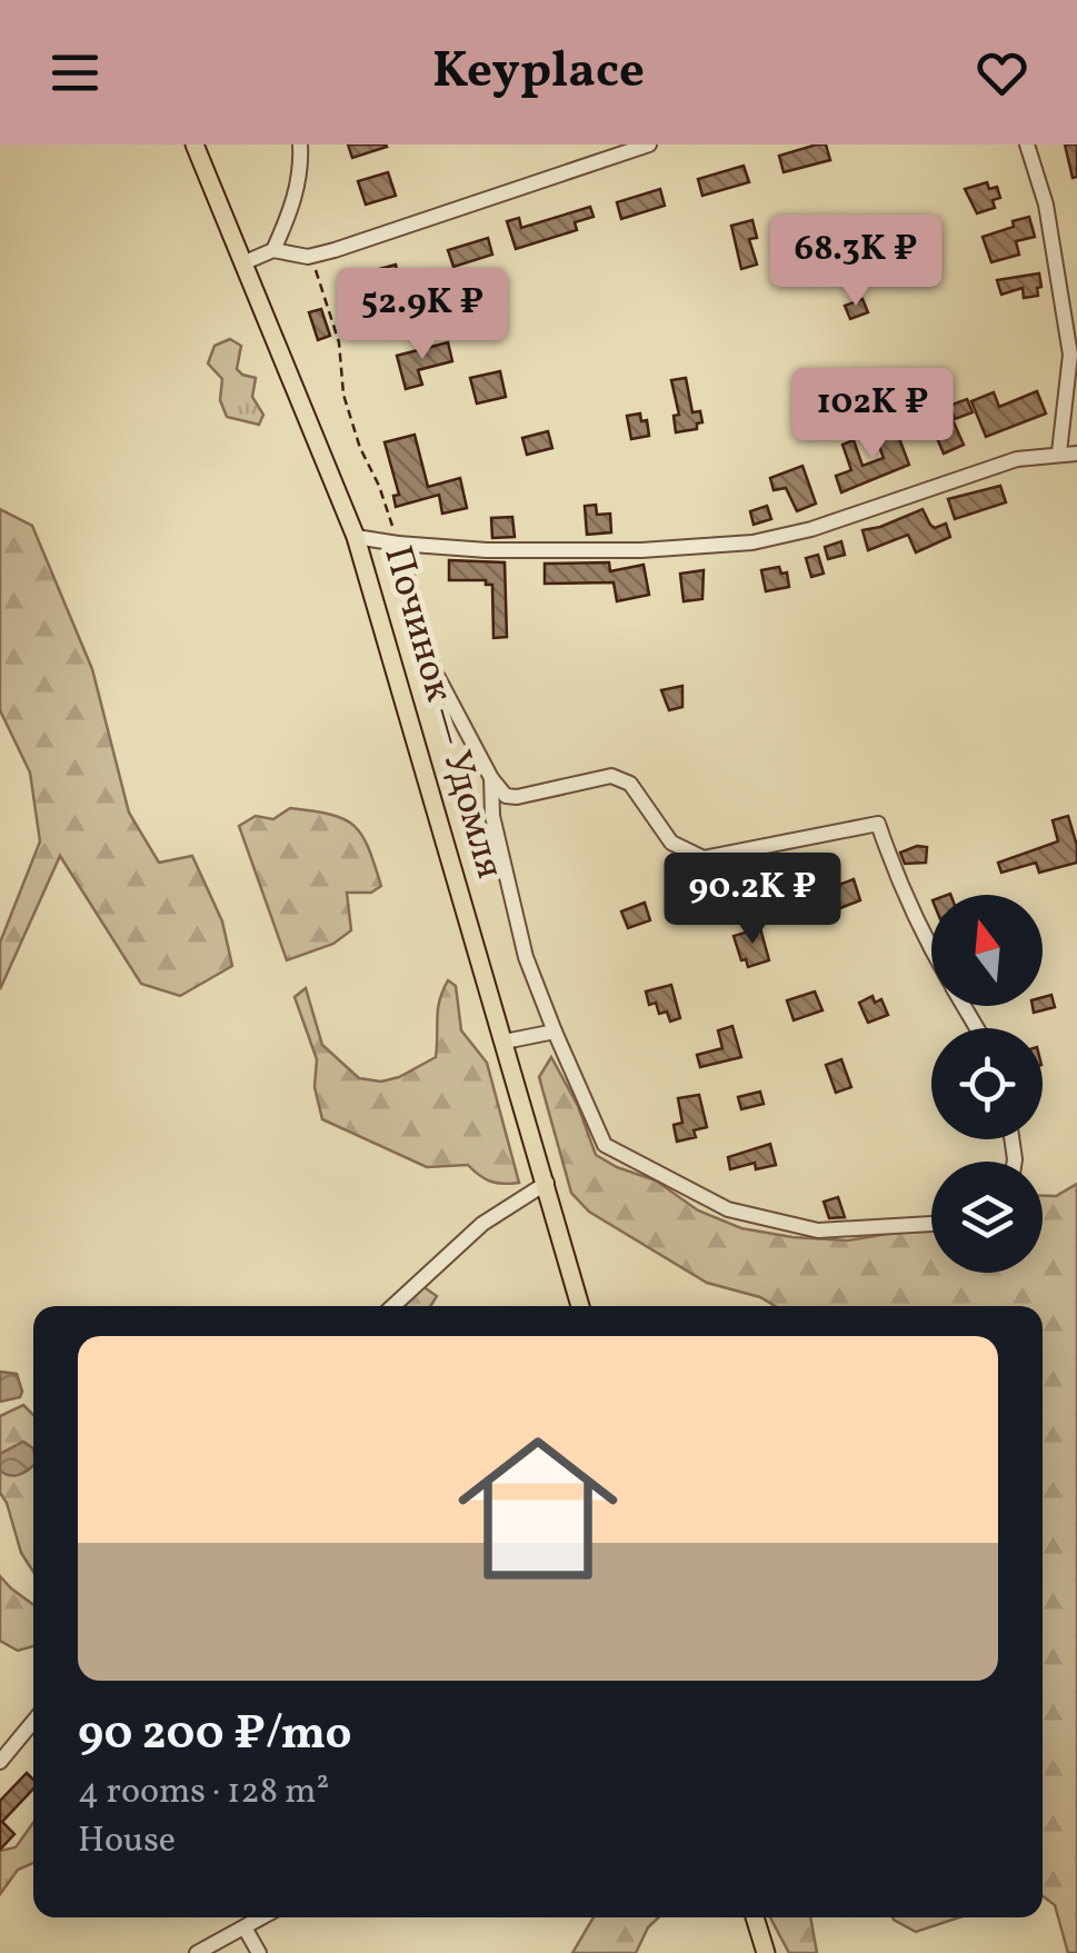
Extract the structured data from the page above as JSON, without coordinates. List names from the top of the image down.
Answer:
{
  "streets": {
    "main road": ["Починок — Удомля"]
  },
  "north": "top",
  "page": {
    "header": "Keyplace",
    "price": [
      "68.3K ₽",
      "52.9K ₽",
      "102K ₽",
      "90.2K ₽"
    ],
    "list": [
      {
        "name": "90 200 ₽/mo",
        "note": "4 rooms · 128 m² · House"
      }
    ]
  }
}
